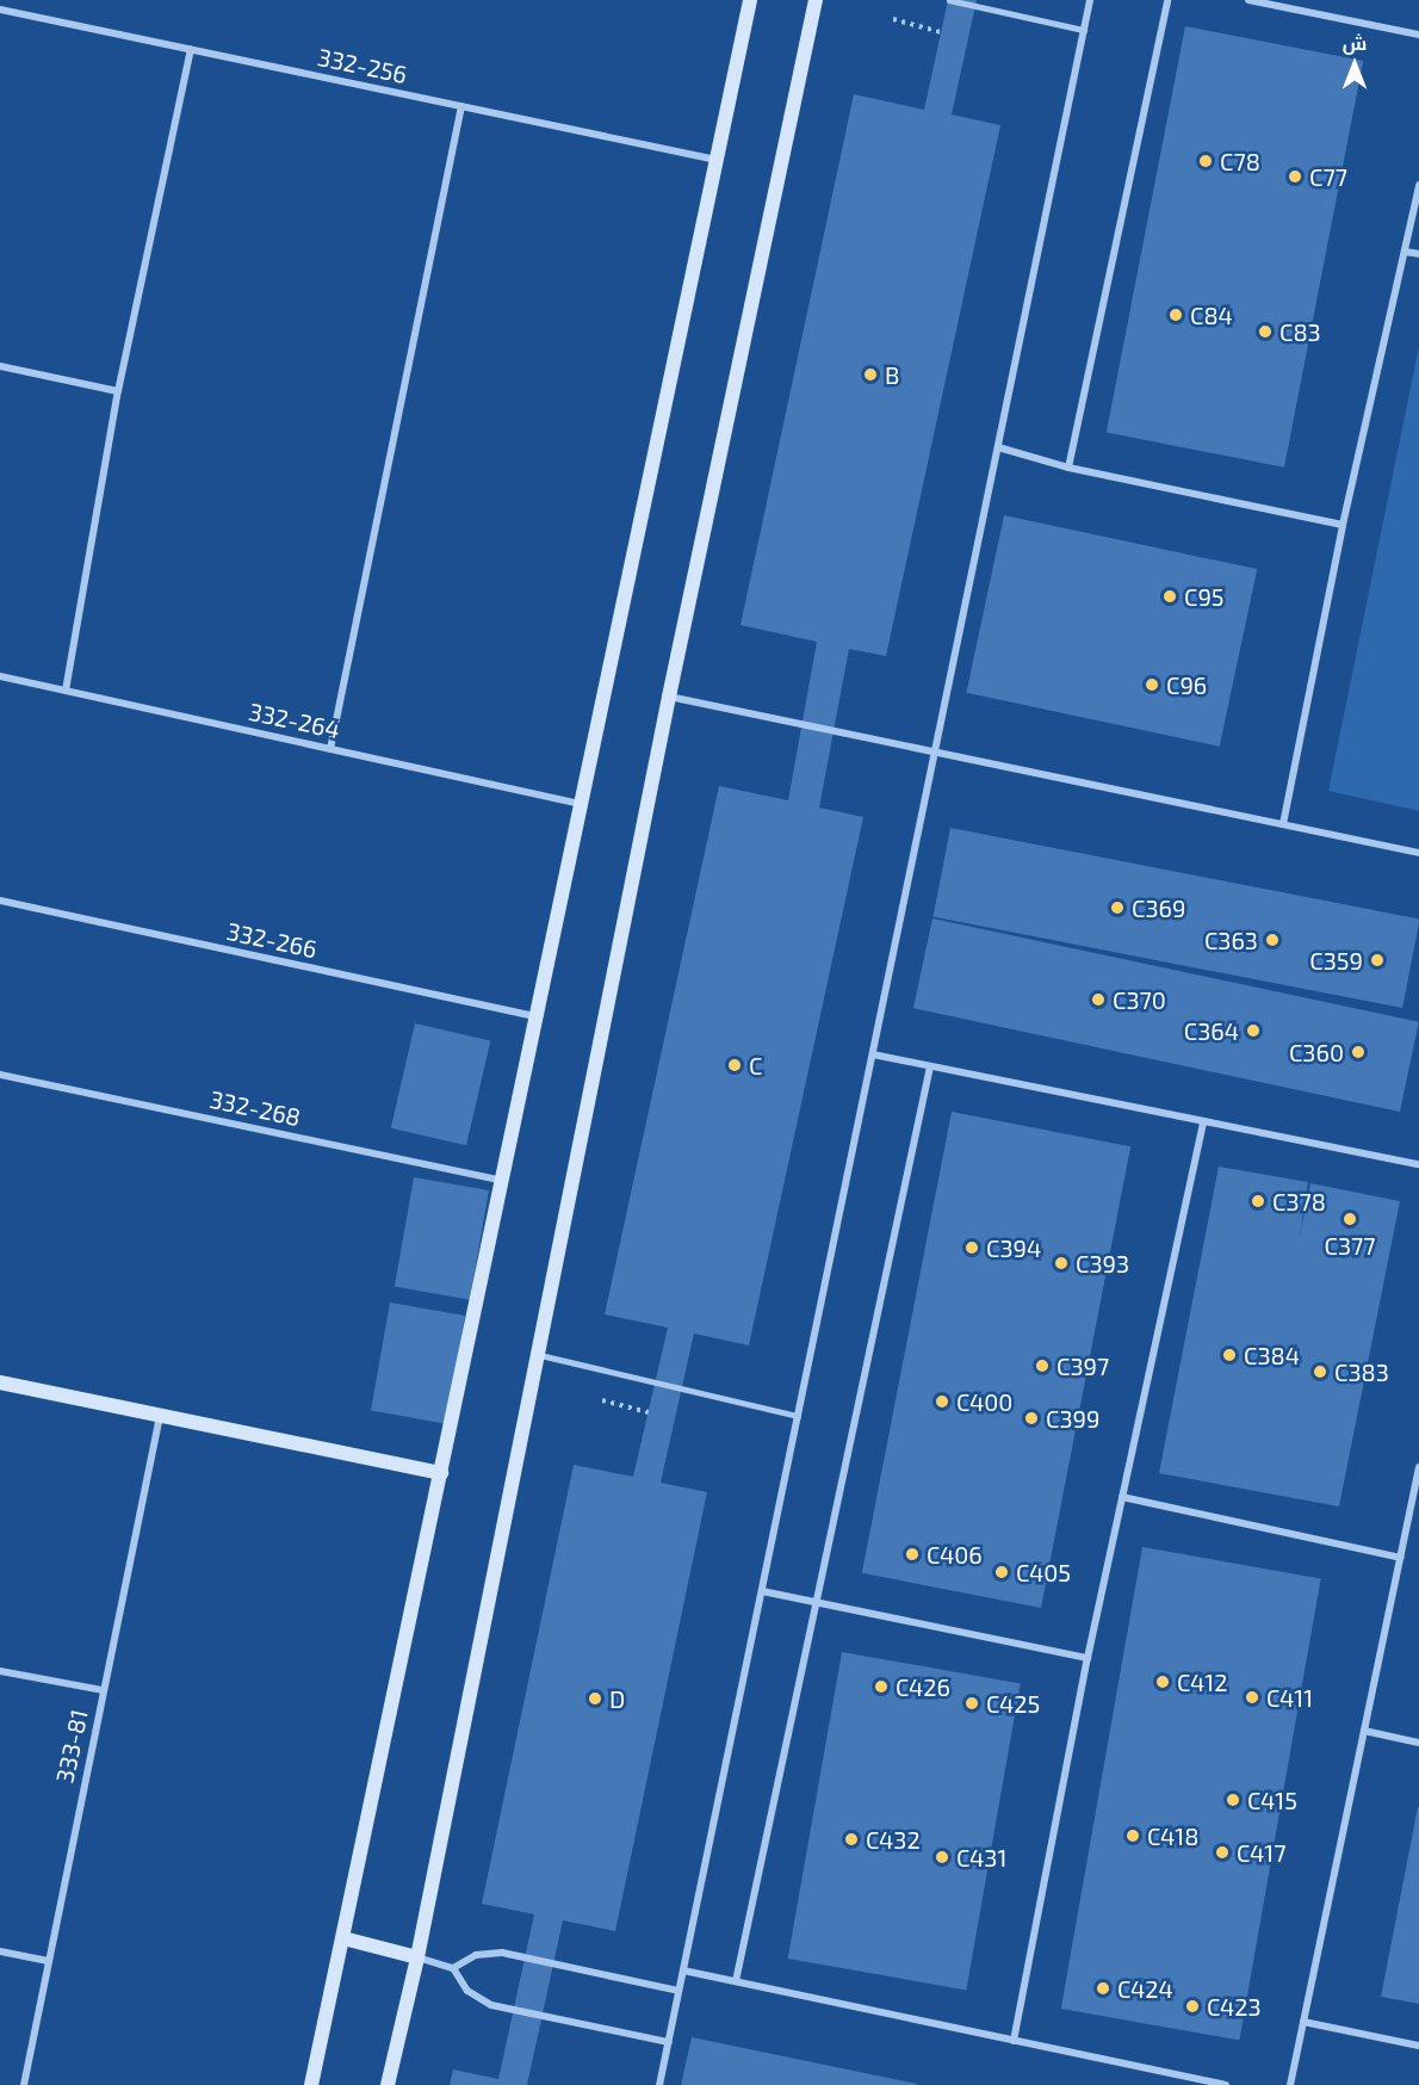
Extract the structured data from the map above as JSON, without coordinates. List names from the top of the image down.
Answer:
{
  "streets": {
    "street": [
      "332-256",
      "332-264",
      "332-266",
      "332-268",
      "333-81"
    ]
  },
  "places": [
    "C78",
    "C77",
    "C84",
    "C83",
    "B",
    "C95",
    "C96",
    "C369",
    "C363",
    "C359",
    "C370",
    "C364",
    "C360",
    "C",
    "C378",
    "C377",
    "C394",
    "C393",
    "C384",
    "C397",
    "C383",
    "C400",
    "C399",
    "C406",
    "C405",
    "C412",
    "C426",
    "C411",
    "D",
    "C425",
    "C415",
    "C418",
    "C432",
    "C417",
    "C431",
    "C424",
    "C423"
  ],
  "north": "top"
}
